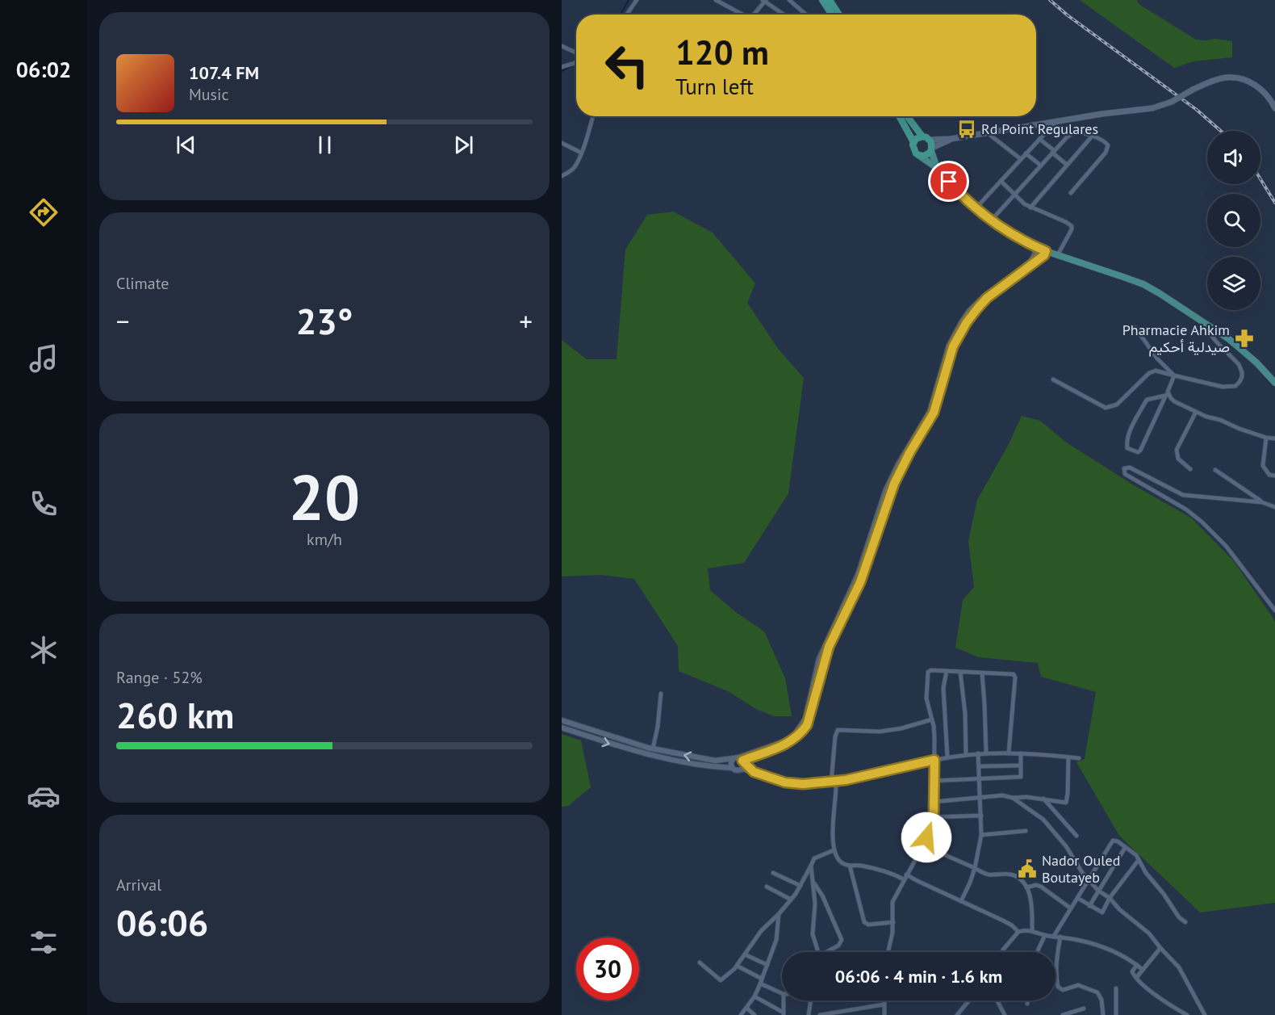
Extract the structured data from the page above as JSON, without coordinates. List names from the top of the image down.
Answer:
{
  "places": {
    "bus stop": ["Rd Point Regulares"],
    "pharmacy": ["Pharmacie Ahkim صيدلية أحكيم"],
    "public building": ["Nador Ouled Boutayeb"]
  },
  "page": {
    "tabs": "06:02",
    "turn": ["120 m", "Turn left"],
    "song": ["107.4 FM", "Music"],
    "tile": [
      "Climate",
      ["20", "km/h"],
      ["Range · 52%", "260 km"],
      ["Arrival", "06:06"]
    ],
    "heat": ["−", "23°", "+"],
    "limit": "30",
    "trip": "06:06 · 4 min · 1.6 km"
  }
}
